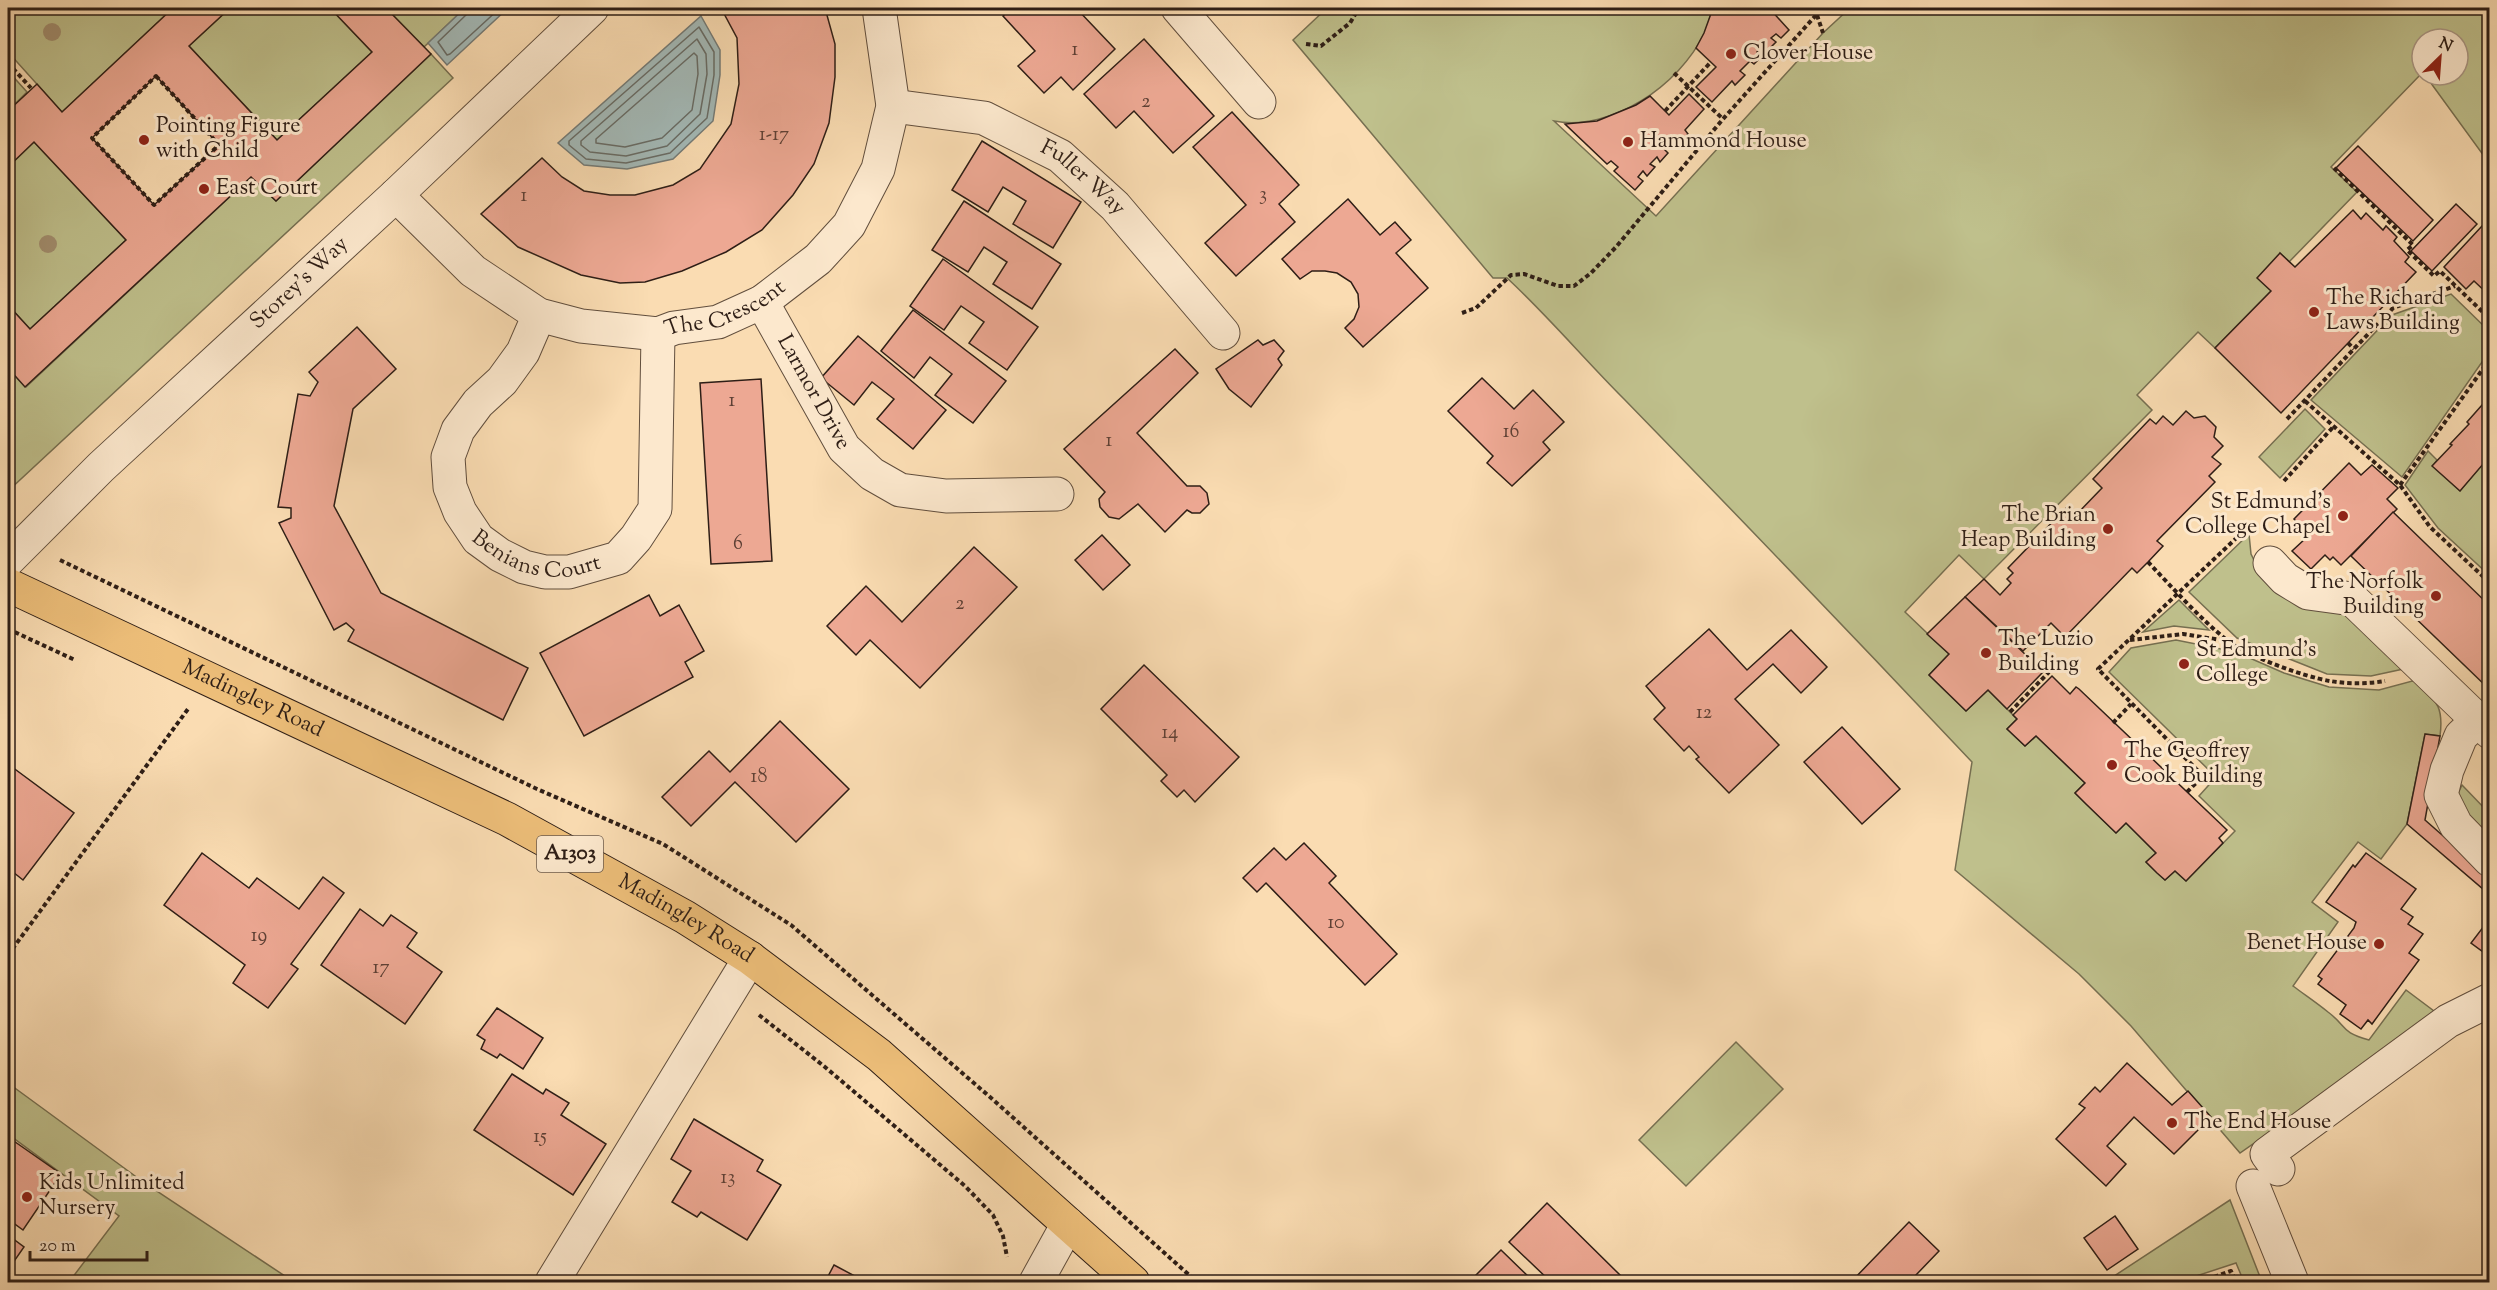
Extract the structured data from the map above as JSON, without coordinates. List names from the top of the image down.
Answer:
{
  "streets": {
    "main road": ["Madingley Road", "A1303"],
    "street": [
      "Fuller Way",
      "Storey's Way",
      "The Crescent",
      "Larmor Drive",
      "Benians Court"
    ]
  },
  "crossings": [
    ["Fuller Way", "The Crescent"],
    ["Storey's Way", "The Crescent"],
    ["The Crescent", "Larmor Drive"],
    ["The Crescent", "Benians Court"]
  ],
  "places": [
    "Clover House",
    "Pointing Figure with Child",
    "Hammond House",
    "East Court",
    "The Richard Laws Building",
    "St Edmund's College Chapel",
    "The Brian Heap Building",
    "The Norfolk Building",
    "The Luzio Building",
    "St Edmund's College",
    "The Geoffrey Cook Building",
    "Benet House",
    "The End House",
    "Kids Unlimited Nursery"
  ],
  "house_numbers": [
    "1",
    "2",
    "1-17",
    "3",
    "1",
    "1",
    "16",
    "1",
    "6",
    "2",
    "12",
    "14",
    "18",
    "10",
    "19",
    "17",
    "15",
    "13"
  ],
  "scale_bar": "20 m",
  "north": "top right"
}
